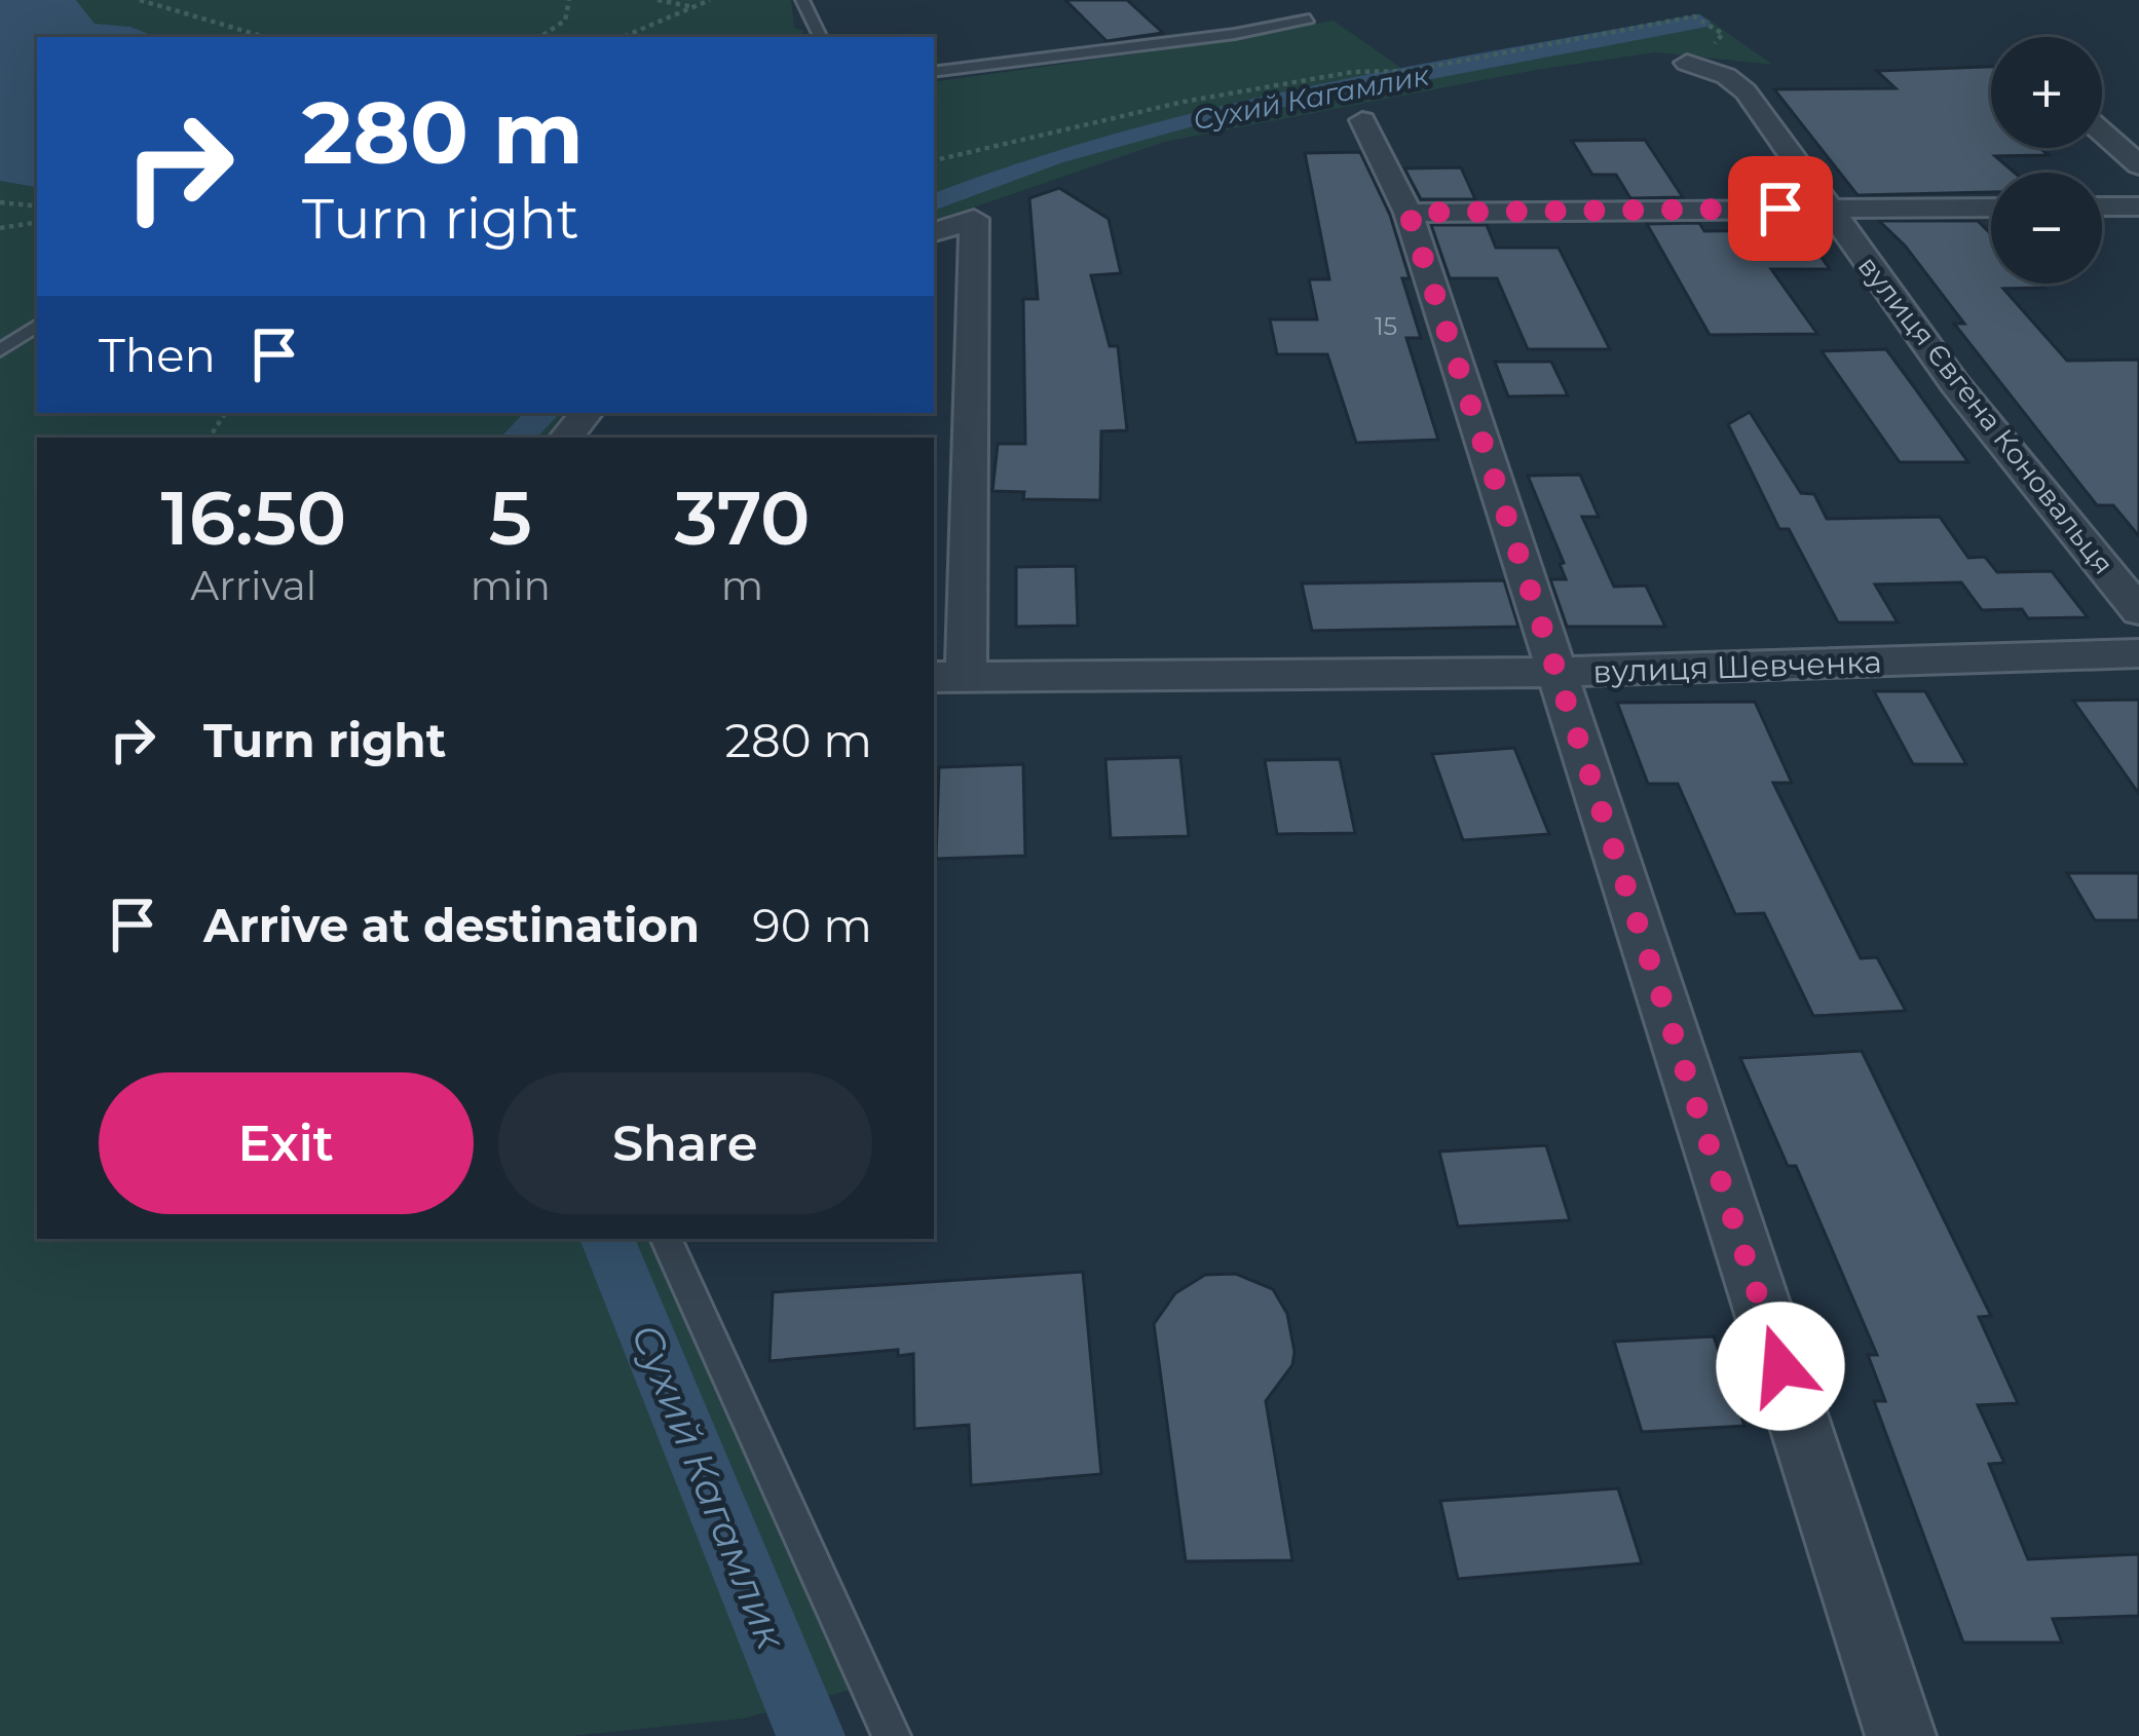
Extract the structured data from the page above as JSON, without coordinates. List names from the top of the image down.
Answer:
{
  "streets": {
    "street": ["вулиця Євгена Коновальця", "вулиця Шевченка"]
  },
  "water": ["Сухий Кагамлик"],
  "house_numbers": ["15"],
  "page": {
    "map_buttons": ["+", "−"],
    "turn": ["280 m", "Turn right"],
    "then": "Then",
    "eta": [
      "16:50",
      "Arrival",
      "5",
      "min",
      "370",
      "m"
    ],
    "list": [
      {
        "name": "Turn right",
        "value": "280 m"
      },
      {
        "name": "Arrive at destination",
        "value": "90 m"
      }
    ],
    "buttons": ["Exit", "Share"]
  }
}
